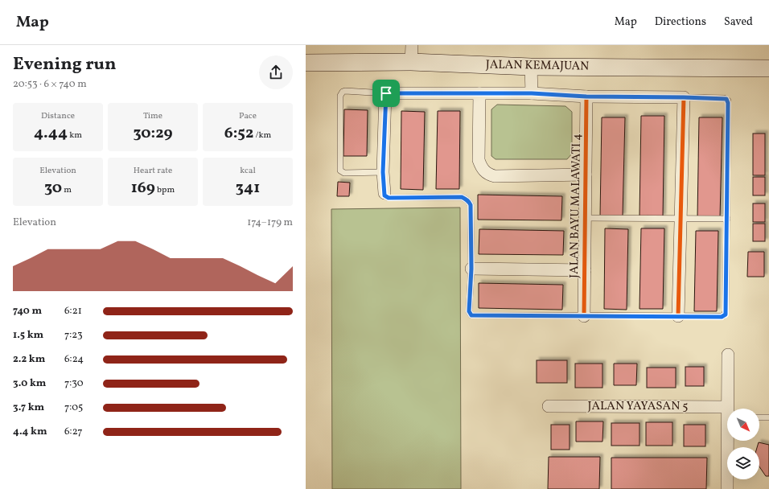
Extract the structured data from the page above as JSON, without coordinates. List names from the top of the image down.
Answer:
{
  "streets": {
    "street": ["JALAN KEMAJUAN", "JALAN BAYU MALAWATI 4", "JALAN YAYASAN 5"]
  },
  "north": "bottom right",
  "page": {
    "header": "Map",
    "nav": ["Map", "Directions", "Saved"],
    "heading": ["Evening run", "20:53 · 6 × 740 m"],
    "stats": [
      ["Distance", "4.44 km"],
      ["Time", "30:29"],
      ["Pace", "6:52 /km"],
      ["Elevation", "30 m"],
      ["Heart rate", "169 bpm"],
      ["kcal", "341"]
    ],
    "chart": ["Elevation", "174–179 m"],
    "list": [
      {
        "name": "740 m",
        "note": "6:21"
      },
      {
        "name": "1.5 km",
        "note": "7:23"
      },
      {
        "name": "2.2 km",
        "note": "6:24"
      },
      {
        "name": "3.0 km",
        "note": "7:30"
      },
      {
        "name": "3.7 km",
        "note": "7:05"
      },
      {
        "name": "4.4 km",
        "note": "6:27"
      }
    ]
  }
}
